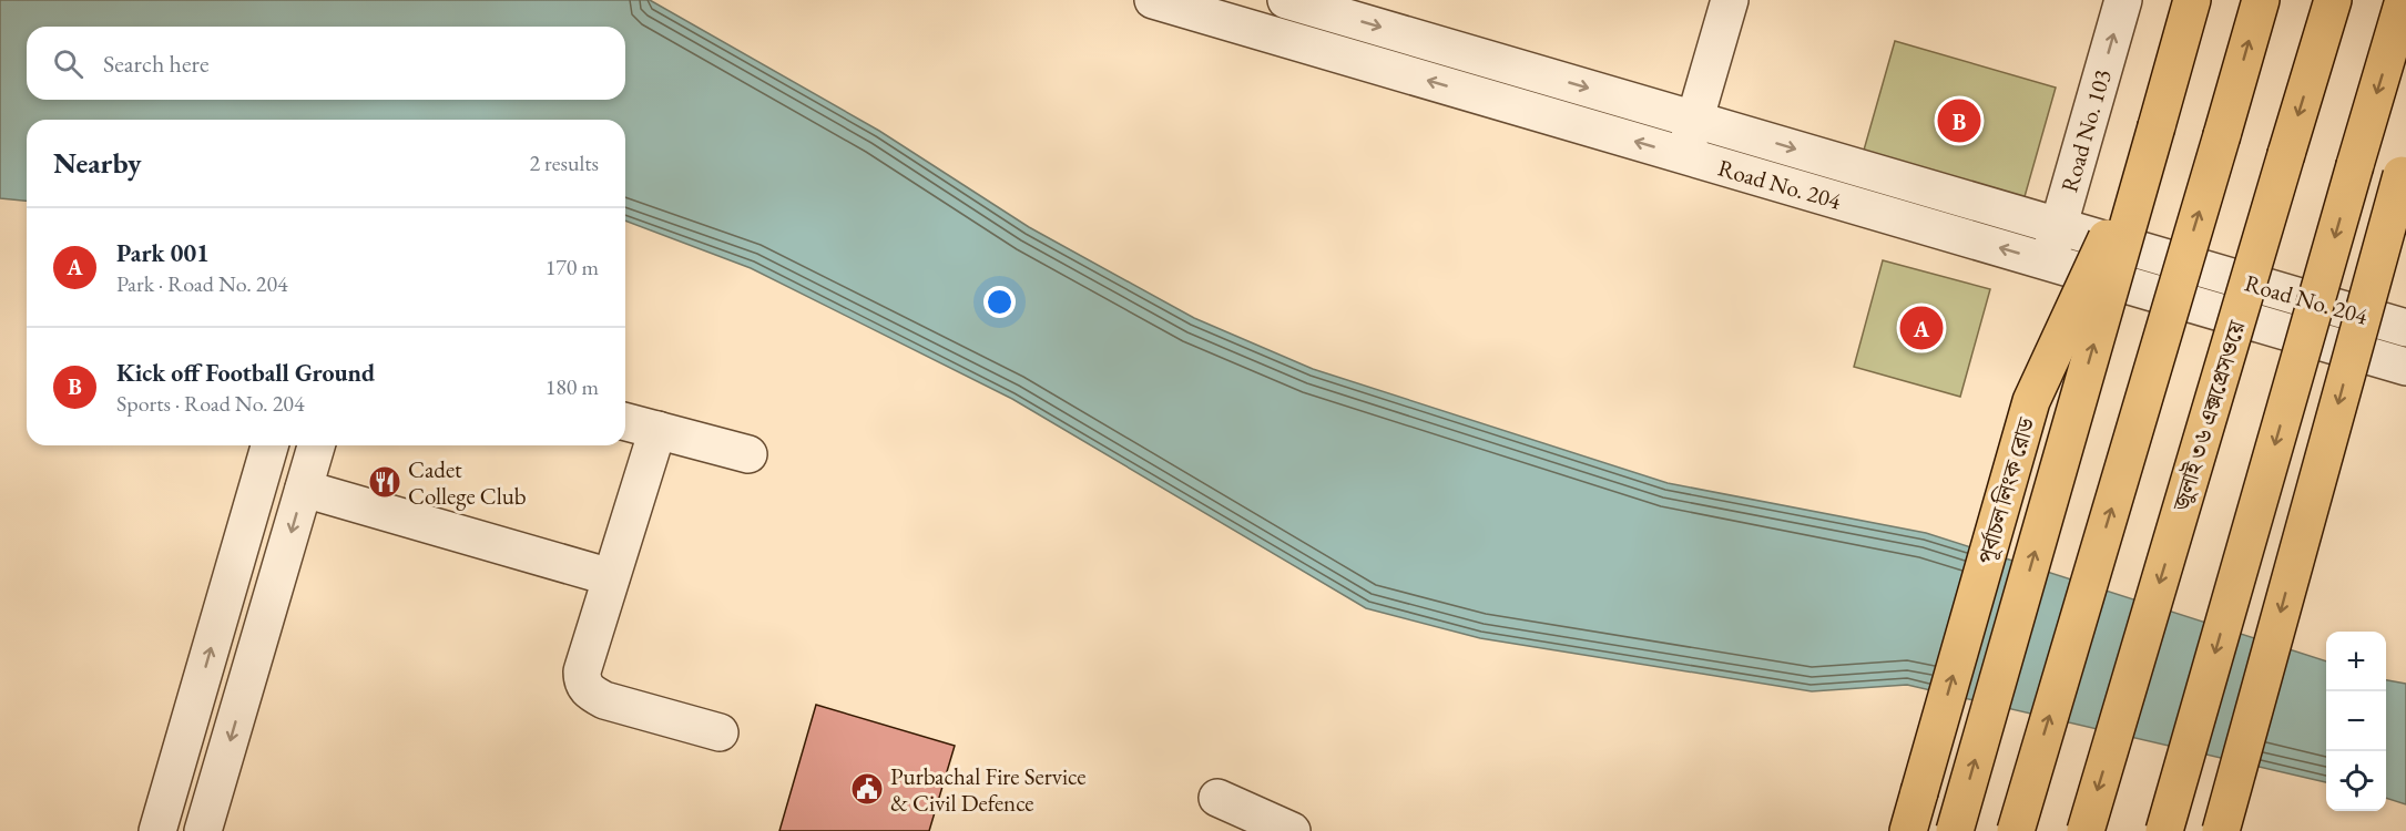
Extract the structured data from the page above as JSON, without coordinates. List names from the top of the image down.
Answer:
{
  "streets": {
    "main road": ["জুলাই ৩৬ এক্সপ্রেসওয়ে", "পূর্বাচল লিংক রোড"],
    "street": ["Road No. 103", "Road No. 204"]
  },
  "crossings": [
    ["Road No. 103", "Road No. 204"]
  ],
  "one_way": ["Road No. 103"],
  "places": {
    "restaurant": ["Cadet College Club"],
    "public building": ["Purbachal Fire Service & Civil Defence"]
  },
  "page": {
    "search": "Search here",
    "pins": ["B", "A"],
    "heading": ["Nearby", "2 results"],
    "list": [
      {
        "mark": "A",
        "name": "Park 001",
        "note": "Park · Road No. 204",
        "value": "170 m"
      },
      {
        "mark": "B",
        "name": "Kick off Football Ground",
        "note": "Sports · Road No. 204",
        "value": "180 m"
      }
    ],
    "map_buttons": ["+", "−"]
  }
}
